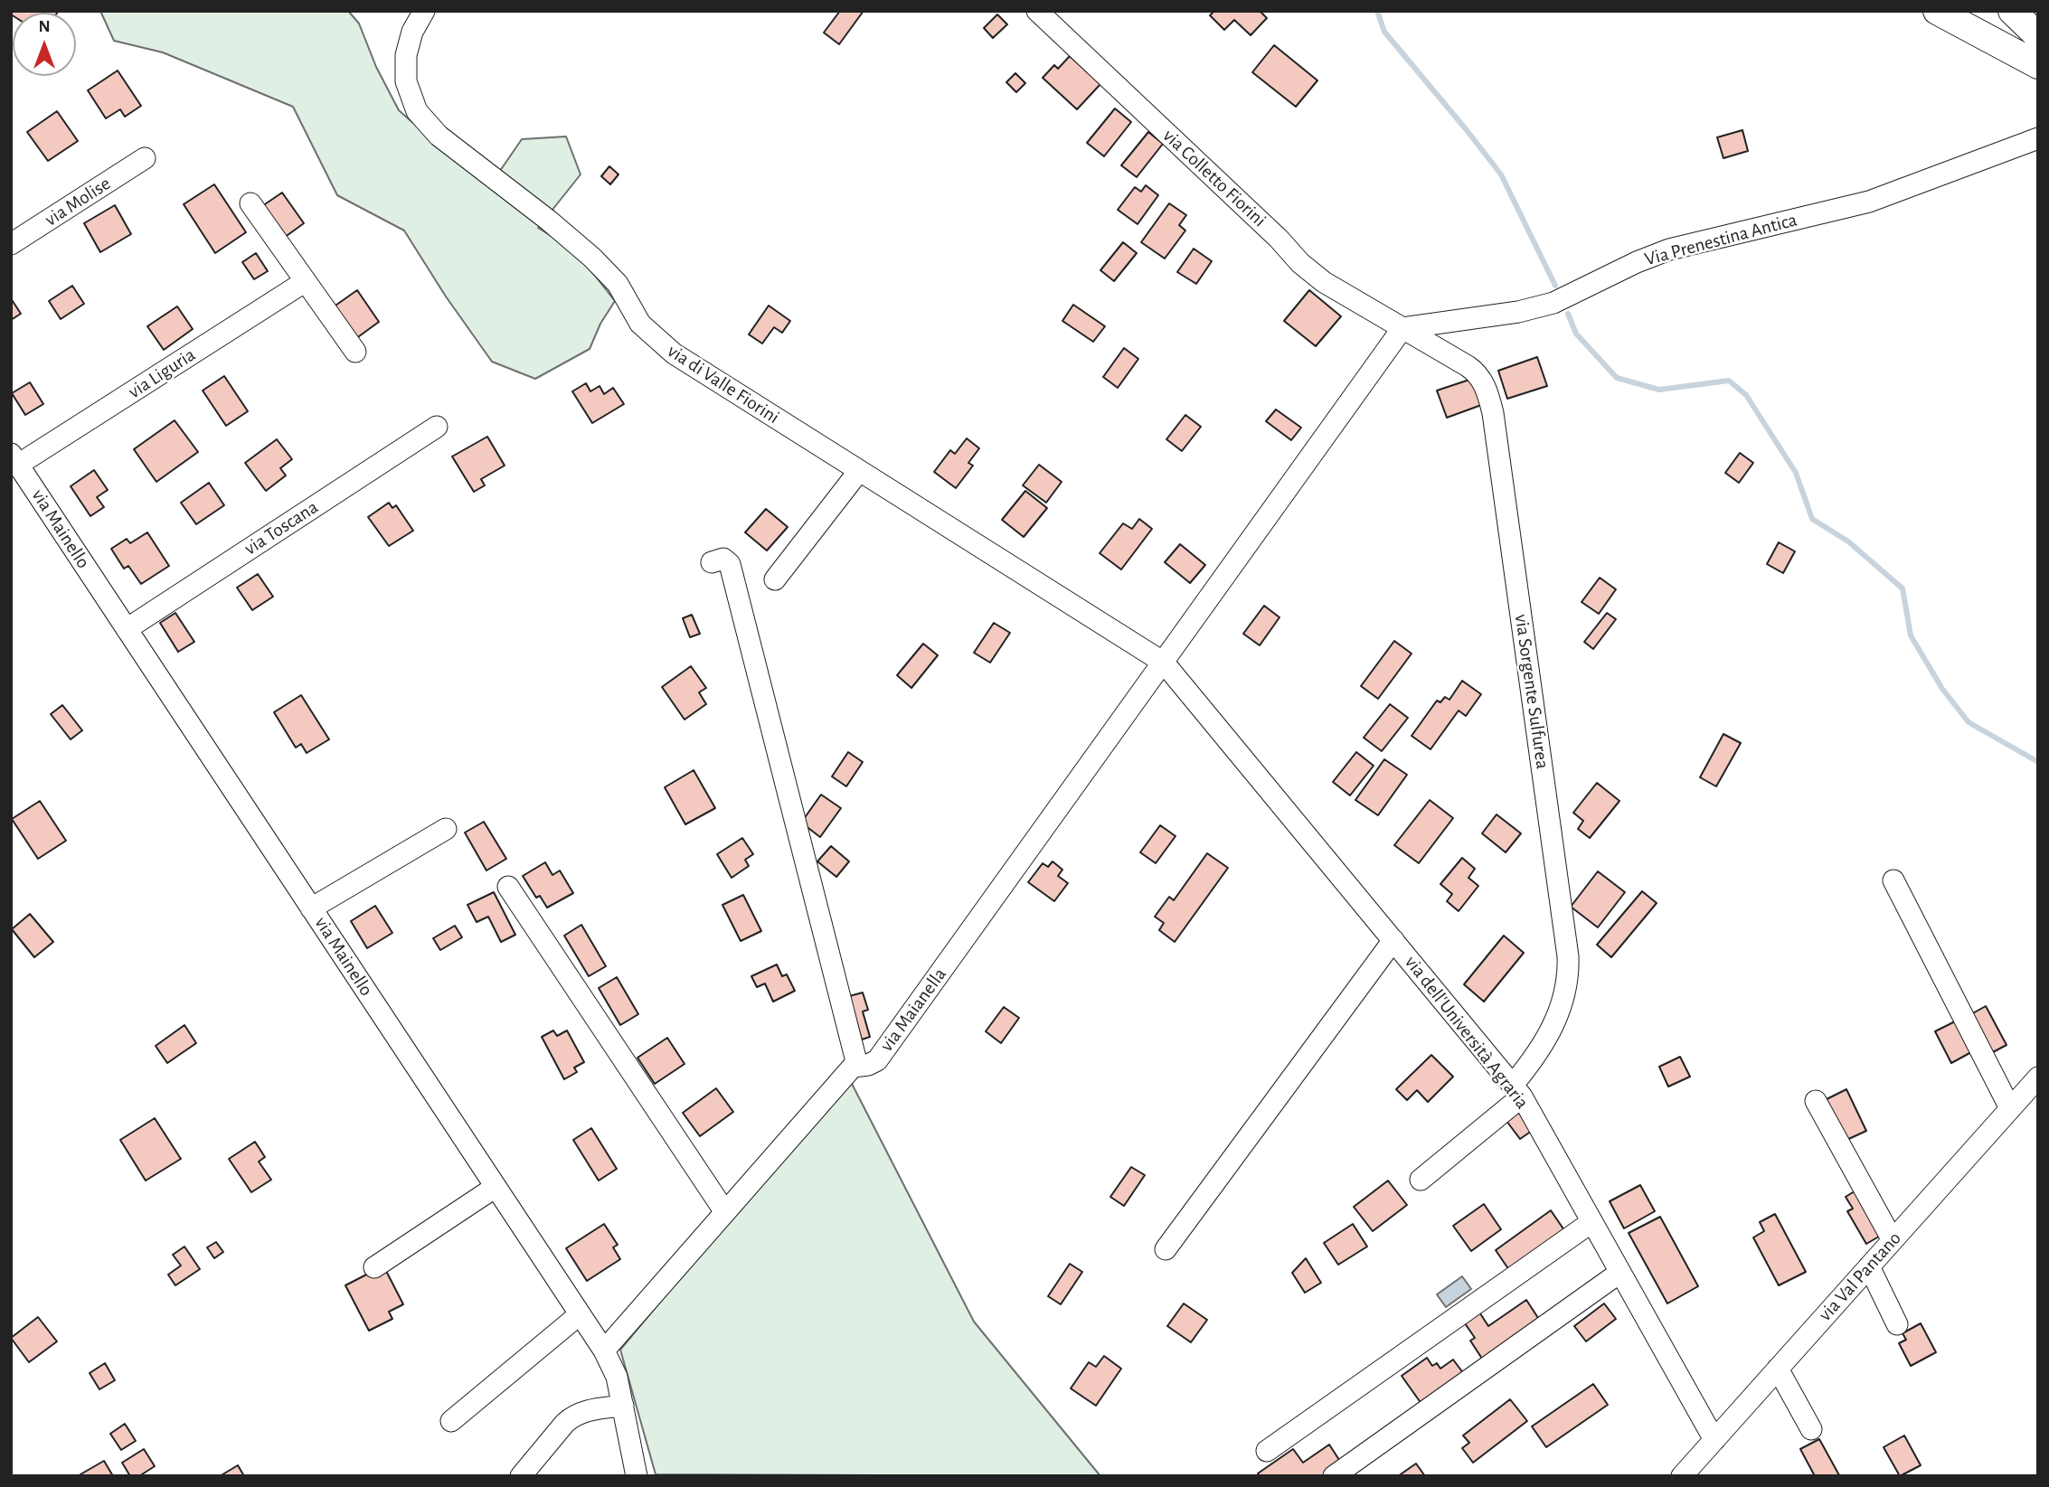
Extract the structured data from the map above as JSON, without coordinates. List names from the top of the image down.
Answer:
{
  "streets": {
    "street": [
      "via Colletto Fiorini",
      "via Molise",
      "Via Prenestina Antica",
      "via Liguria",
      "via di Valle Fiorini",
      "via Toscana",
      "via Mainello",
      "via Sorgente Sulfurea",
      "via Maianella",
      "via dell'Università Agraria",
      "via Val Pantano"
    ]
  },
  "crossings": [
    ["via Colletto Fiorini", "Via Prenestina Antica"],
    ["via Colletto Fiorini", "via Sorgente Sulfurea"],
    ["via Colletto Fiorini", "via Maianella"],
    ["Via Prenestina Antica", "via Sorgente Sulfurea"],
    ["Via Prenestina Antica", "via Maianella"],
    ["via Liguria", "via Mainello"],
    ["via di Valle Fiorini", "via Maianella"],
    ["via di Valle Fiorini", "via dell'Università Agraria"],
    ["via Toscana", "via Mainello"],
    ["via Mainello", "via Maianella"],
    ["via Sorgente Sulfurea", "via Maianella"],
    ["via Sorgente Sulfurea", "via dell'Università Agraria"],
    ["via Maianella", "via dell'Università Agraria"],
    ["via dell'Università Agraria", "via Val Pantano"]
  ],
  "north": "top"
}
